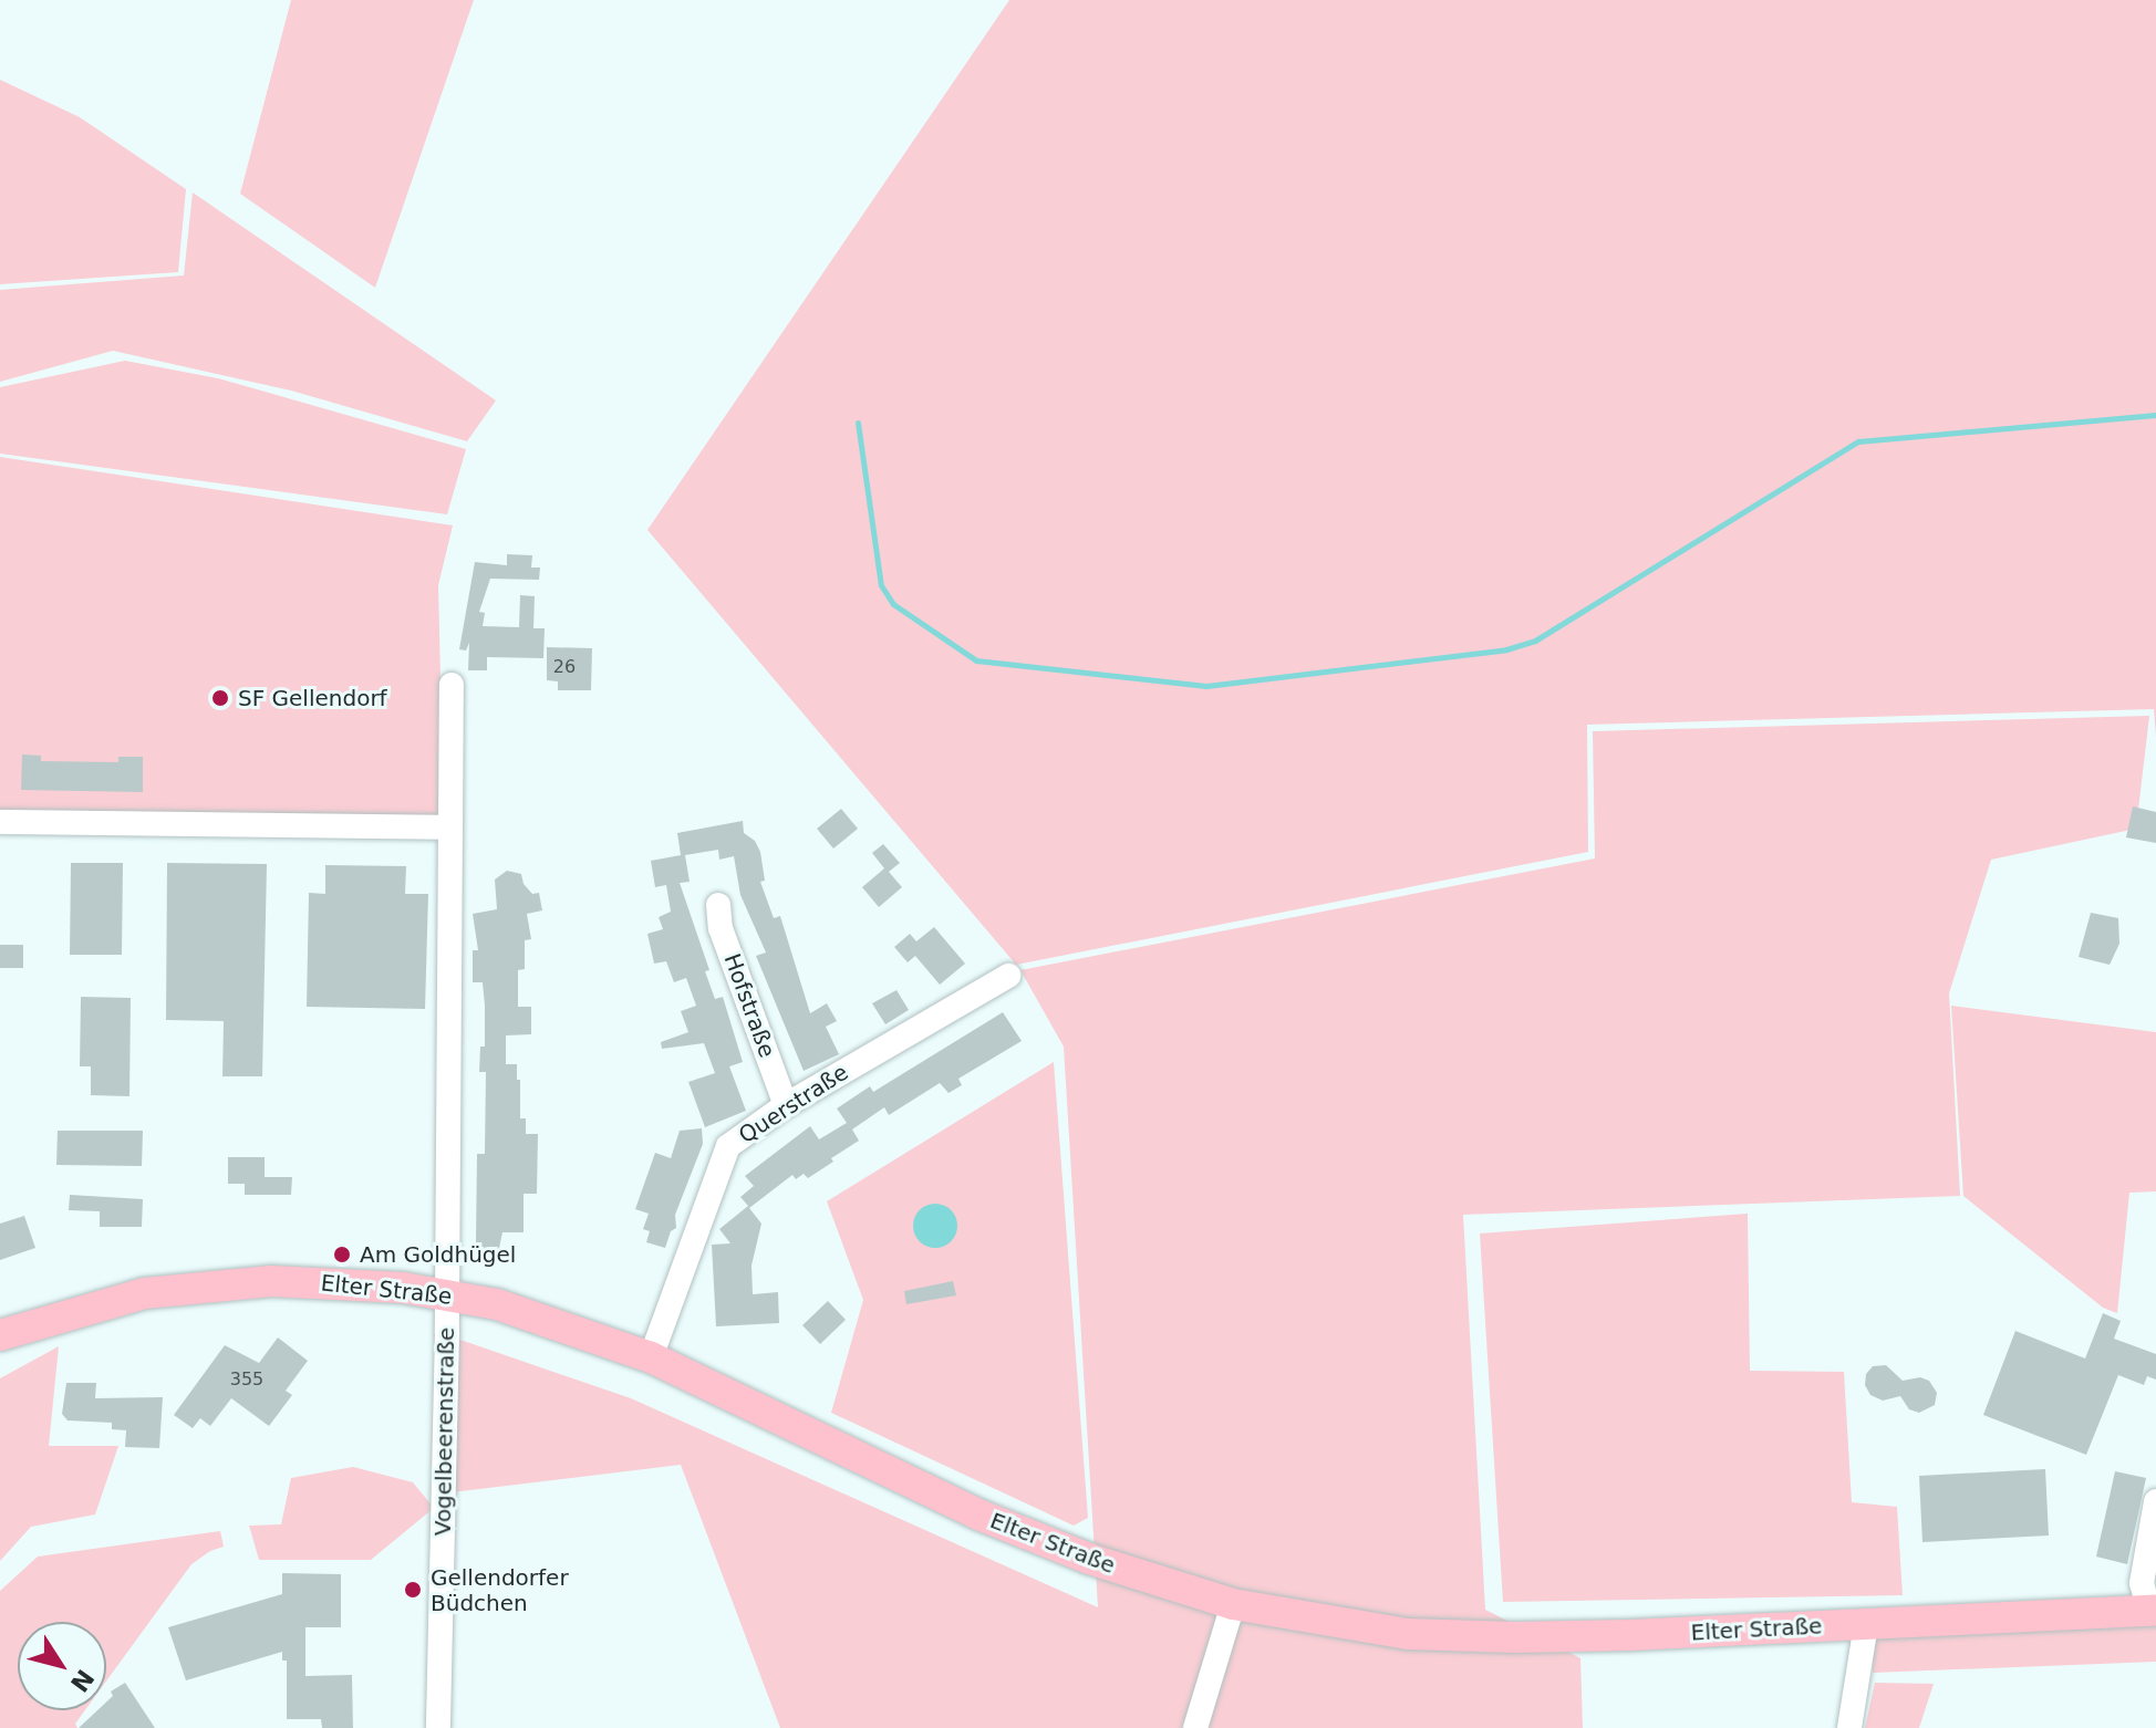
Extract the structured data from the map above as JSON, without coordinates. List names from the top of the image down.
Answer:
{
  "streets": {
    "main road": ["Elter Straße"],
    "street": ["Hofstraße", "Querstraße", "Vogelbeerenstraße"]
  },
  "crossings": [
    ["Hofstraße", "Querstraße"],
    ["Querstraße", "Elter Straße"],
    ["Elter Straße", "Vogelbeerenstraße"]
  ],
  "places": ["SF Gellendorf", "Am Goldhügel", "Gellendorfer Büdchen"],
  "house_numbers": ["26", "355"],
  "north": "bottom right"
}
